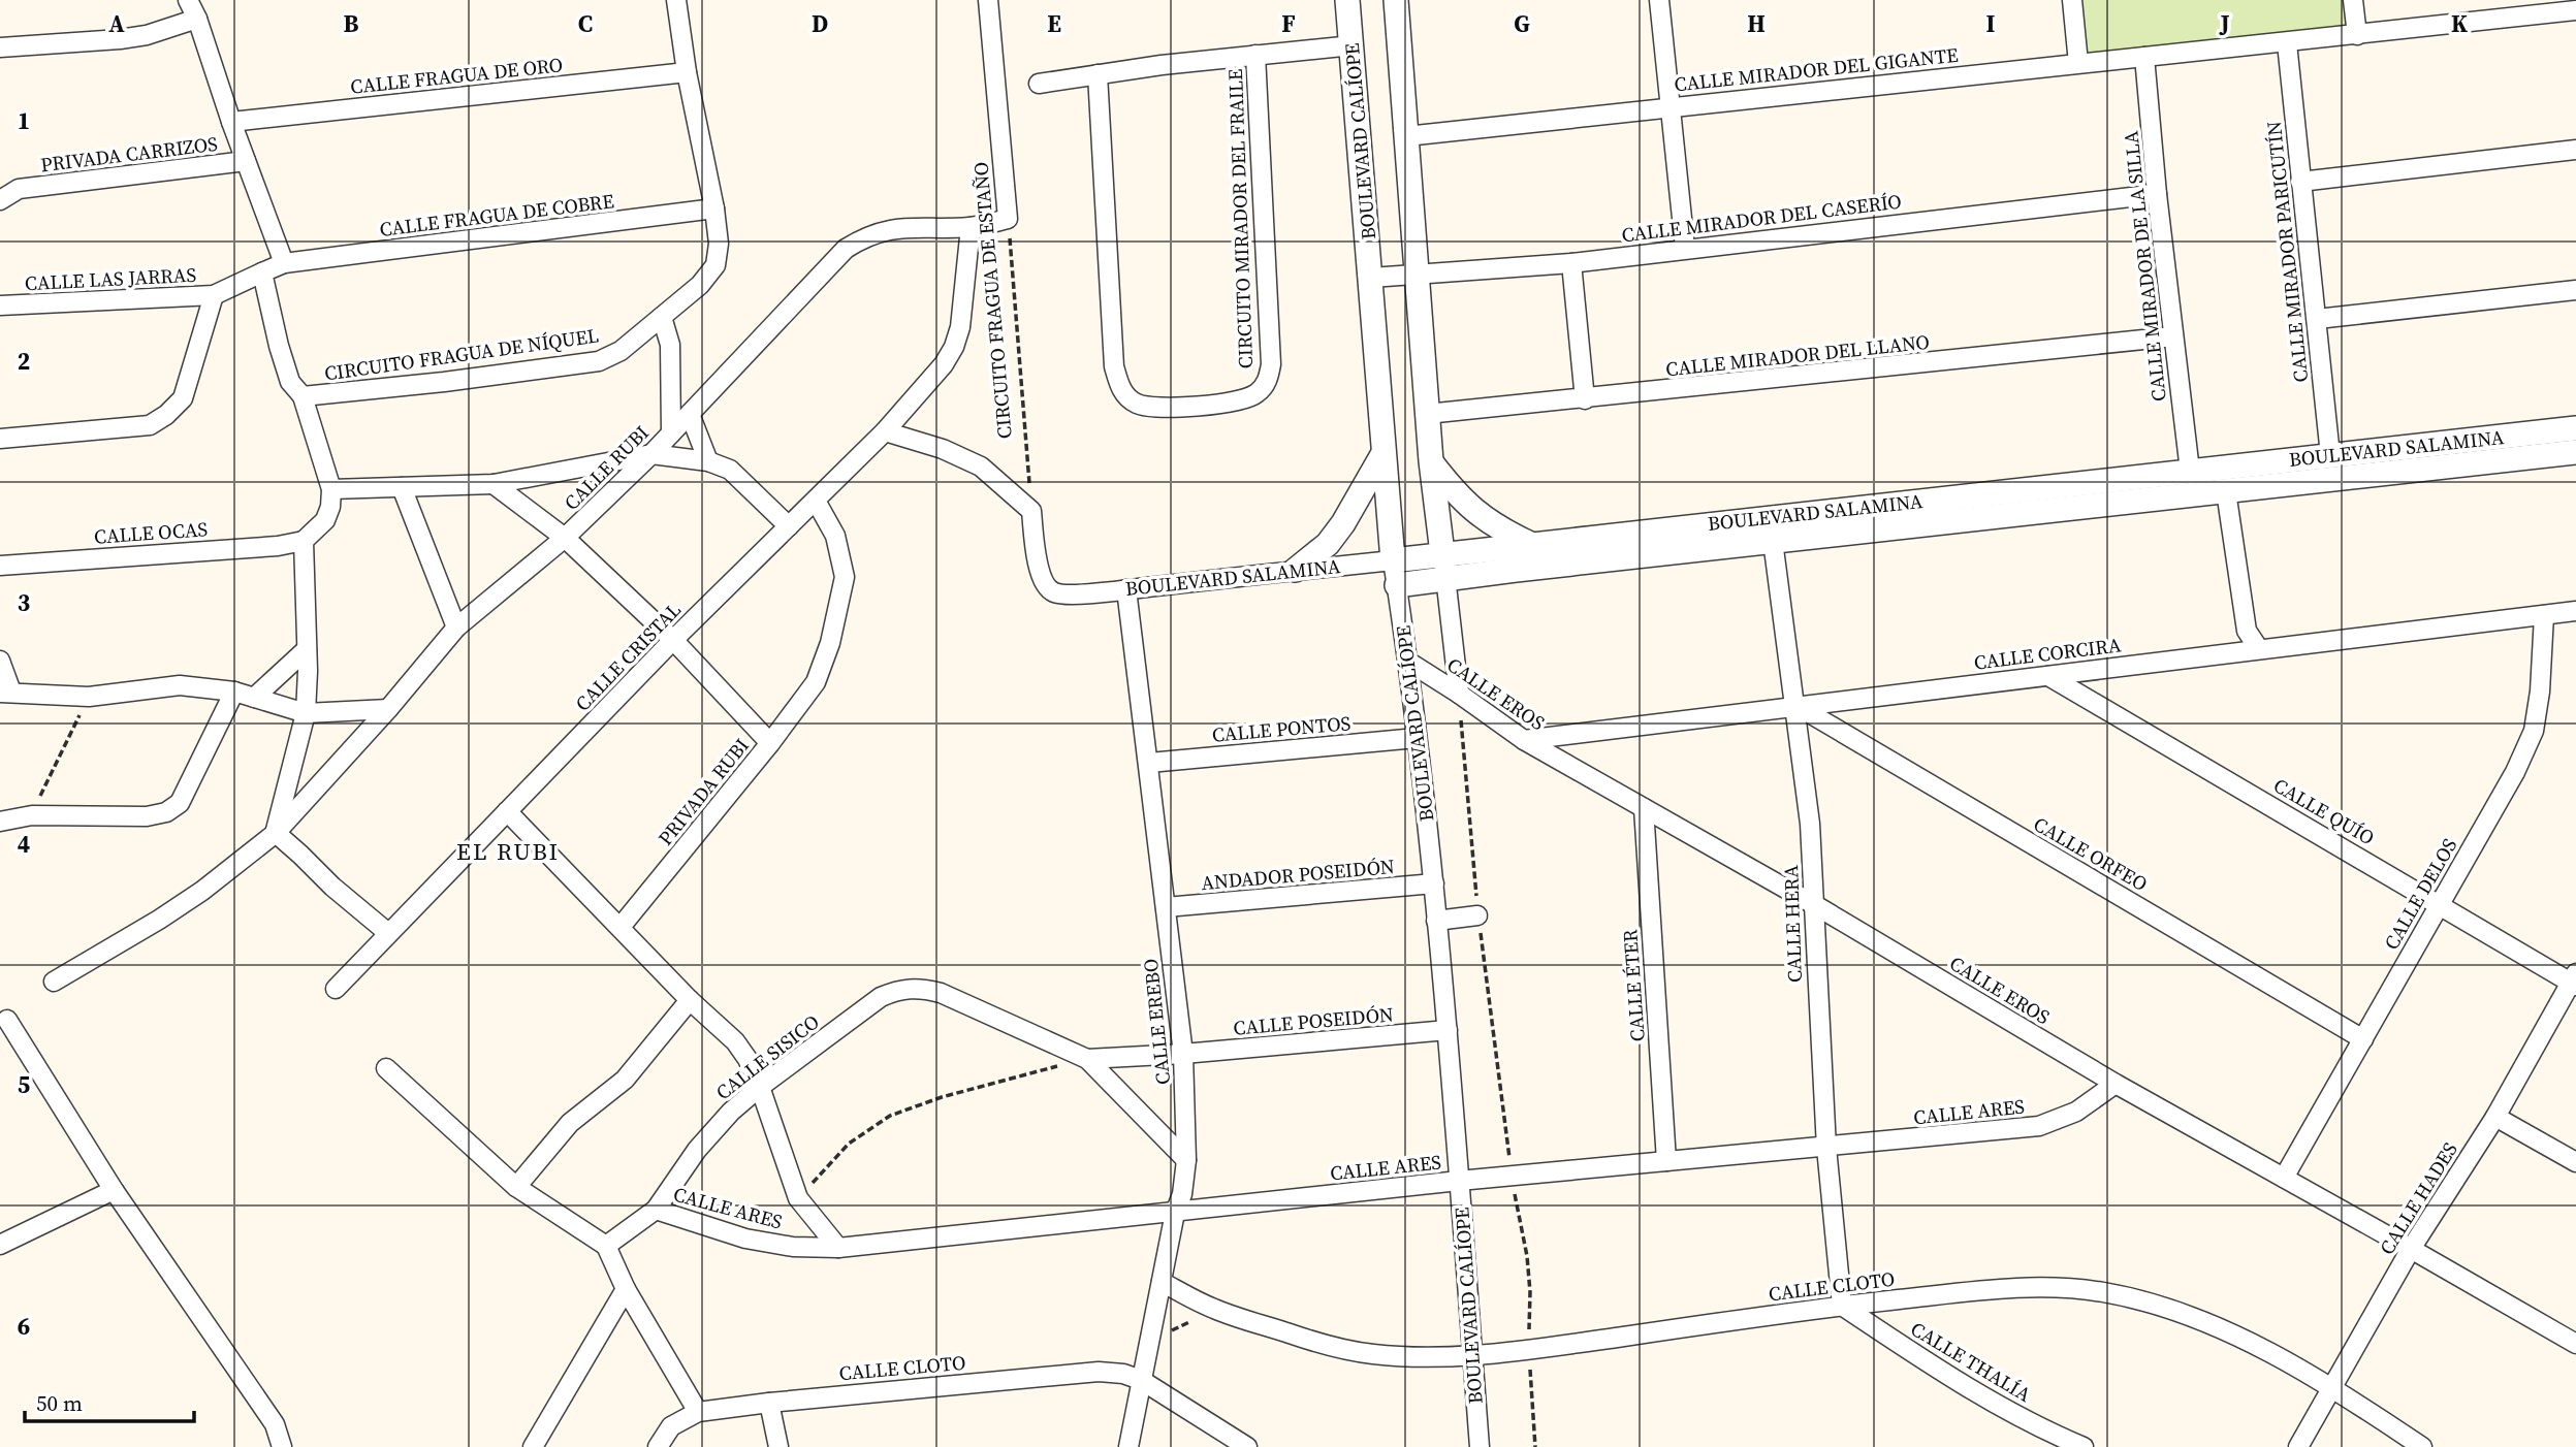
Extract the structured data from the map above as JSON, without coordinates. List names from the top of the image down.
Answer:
{
  "streets": {
    "street": [
      "CALLE MIRADOR DEL GIGANTE",
      "CALLE FRAGUA DE ORO",
      "BOULEVARD CALÍOPE",
      "PRIVADA CARRIZOS",
      "CALLE FRAGUA DE COBRE",
      "CALLE MIRADOR DEL CASERÍO",
      "CIRCUITO MIRADOR DEL FRAILE",
      "CALLE MIRADOR PARICUTÍN",
      "CALLE MIRADOR DE LA SILLA",
      "CALLE LAS JARRAS",
      "CIRCUITO FRAGUA DE ESTAÑO",
      "CIRCUITO FRAGUA DE NÍQUEL",
      "CALLE MIRADOR DEL LLANO",
      "BOULEVARD SALAMINA",
      "CALLE RUBI",
      "CALLE OCAS",
      "CALLE CORCIRA",
      "CALLE CRISTAL",
      "CALLE EROS",
      "CALLE PONTOS",
      "PRIVADA RUBI",
      "CALLE QUÍO",
      "CALLE ORFEO",
      "ANDADOR POSEIDÓN",
      "CALLE DELOS",
      "CALLE HERA",
      "CALLE ÉTER",
      "CALLE POSEIDÓN",
      "CALLE EREBO",
      "CALLE SISICO",
      "CALLE ARES",
      "CALLE HADES",
      "CALLE CLOTO",
      "CALLE THALÍA"
    ]
  },
  "crossings": [
    ["CALLE MIRADOR DEL GIGANTE", "CALLE MIRADOR PARICUTÍN"],
    ["CALLE MIRADOR DEL GIGANTE", "CALLE MIRADOR DE LA SILLA"],
    ["CALLE FRAGUA DE ORO", "CIRCUITO FRAGUA DE NÍQUEL"],
    ["BOULEVARD CALÍOPE", "CALLE MIRADOR DEL CASERÍO"],
    ["BOULEVARD CALÍOPE", "BOULEVARD SALAMINA"],
    ["BOULEVARD CALÍOPE", "CALLE EROS"],
    ["BOULEVARD CALÍOPE", "CALLE PONTOS"],
    ["BOULEVARD CALÍOPE", "ANDADOR POSEIDÓN"],
    ["BOULEVARD CALÍOPE", "CALLE POSEIDÓN"],
    ["BOULEVARD CALÍOPE", "CALLE ARES"],
    ["BOULEVARD CALÍOPE", "CALLE CLOTO"],
    ["CALLE FRAGUA DE COBRE", "CIRCUITO FRAGUA DE NÍQUEL"],
    ["CALLE MIRADOR DEL CASERÍO", "CALLE MIRADOR DE LA SILLA"],
    ["CALLE MIRADOR PARICUTÍN", "BOULEVARD SALAMINA"],
    ["CALLE MIRADOR DE LA SILLA", "CALLE MIRADOR DEL LLANO"],
    ["CALLE MIRADOR DE LA SILLA", "BOULEVARD SALAMINA"],
    ["CALLE LAS JARRAS", "CIRCUITO FRAGUA DE NÍQUEL"],
    ["CIRCUITO FRAGUA DE ESTAÑO", "BOULEVARD SALAMINA"],
    ["CIRCUITO FRAGUA DE ESTAÑO", "CALLE RUBI"],
    ["BOULEVARD SALAMINA", "CALLE HERA"],
    ["BOULEVARD SALAMINA", "CALLE EREBO"],
    ["CALLE RUBI", "CALLE CRISTAL"],
    ["CALLE CORCIRA", "CALLE EROS"],
    ["CALLE CORCIRA", "CALLE QUÍO"],
    ["CALLE CORCIRA", "CALLE ORFEO"],
    ["CALLE CORCIRA", "CALLE DELOS"],
    ["CALLE CORCIRA", "CALLE HERA"],
    ["CALLE CRISTAL", "PRIVADA RUBI"],
    ["CALLE EROS", "CALLE DELOS"],
    ["CALLE EROS", "CALLE HERA"],
    ["CALLE EROS", "CALLE ÉTER"],
    ["CALLE EROS", "CALLE ARES"],
    ["CALLE EROS", "CALLE HADES"],
    ["CALLE PONTOS", "CALLE EREBO"],
    ["CALLE QUÍO", "CALLE DELOS"],
    ["CALLE QUÍO", "CALLE HADES"],
    ["CALLE ORFEO", "CALLE DELOS"],
    ["CALLE ORFEO", "CALLE HERA"],
    ["ANDADOR POSEIDÓN", "CALLE EREBO"],
    ["CALLE HERA", "CALLE ARES"],
    ["CALLE HERA", "CALLE CLOTO"],
    ["CALLE HERA", "CALLE THALÍA"],
    ["CALLE ÉTER", "CALLE ARES"],
    ["CALLE POSEIDÓN", "CALLE EREBO"],
    ["CALLE POSEIDÓN", "CALLE SISICO"],
    ["CALLE EREBO", "CALLE ARES"],
    ["CALLE EREBO", "CALLE CLOTO"],
    ["CALLE SISICO", "CALLE ARES"],
    ["CALLE HADES", "CALLE CLOTO"],
    ["CALLE CLOTO", "CALLE THALÍA"]
  ],
  "districts": ["EL RUBI"],
  "scale_bar": "50 m",
  "grid": {
    "columns": [
      "A",
      "B",
      "C",
      "D",
      "E",
      "F",
      "G",
      "H",
      "I",
      "J",
      "K"
    ],
    "rows": [
      "1",
      "2",
      "3",
      "4",
      "5",
      "6"
    ]
  }
}
